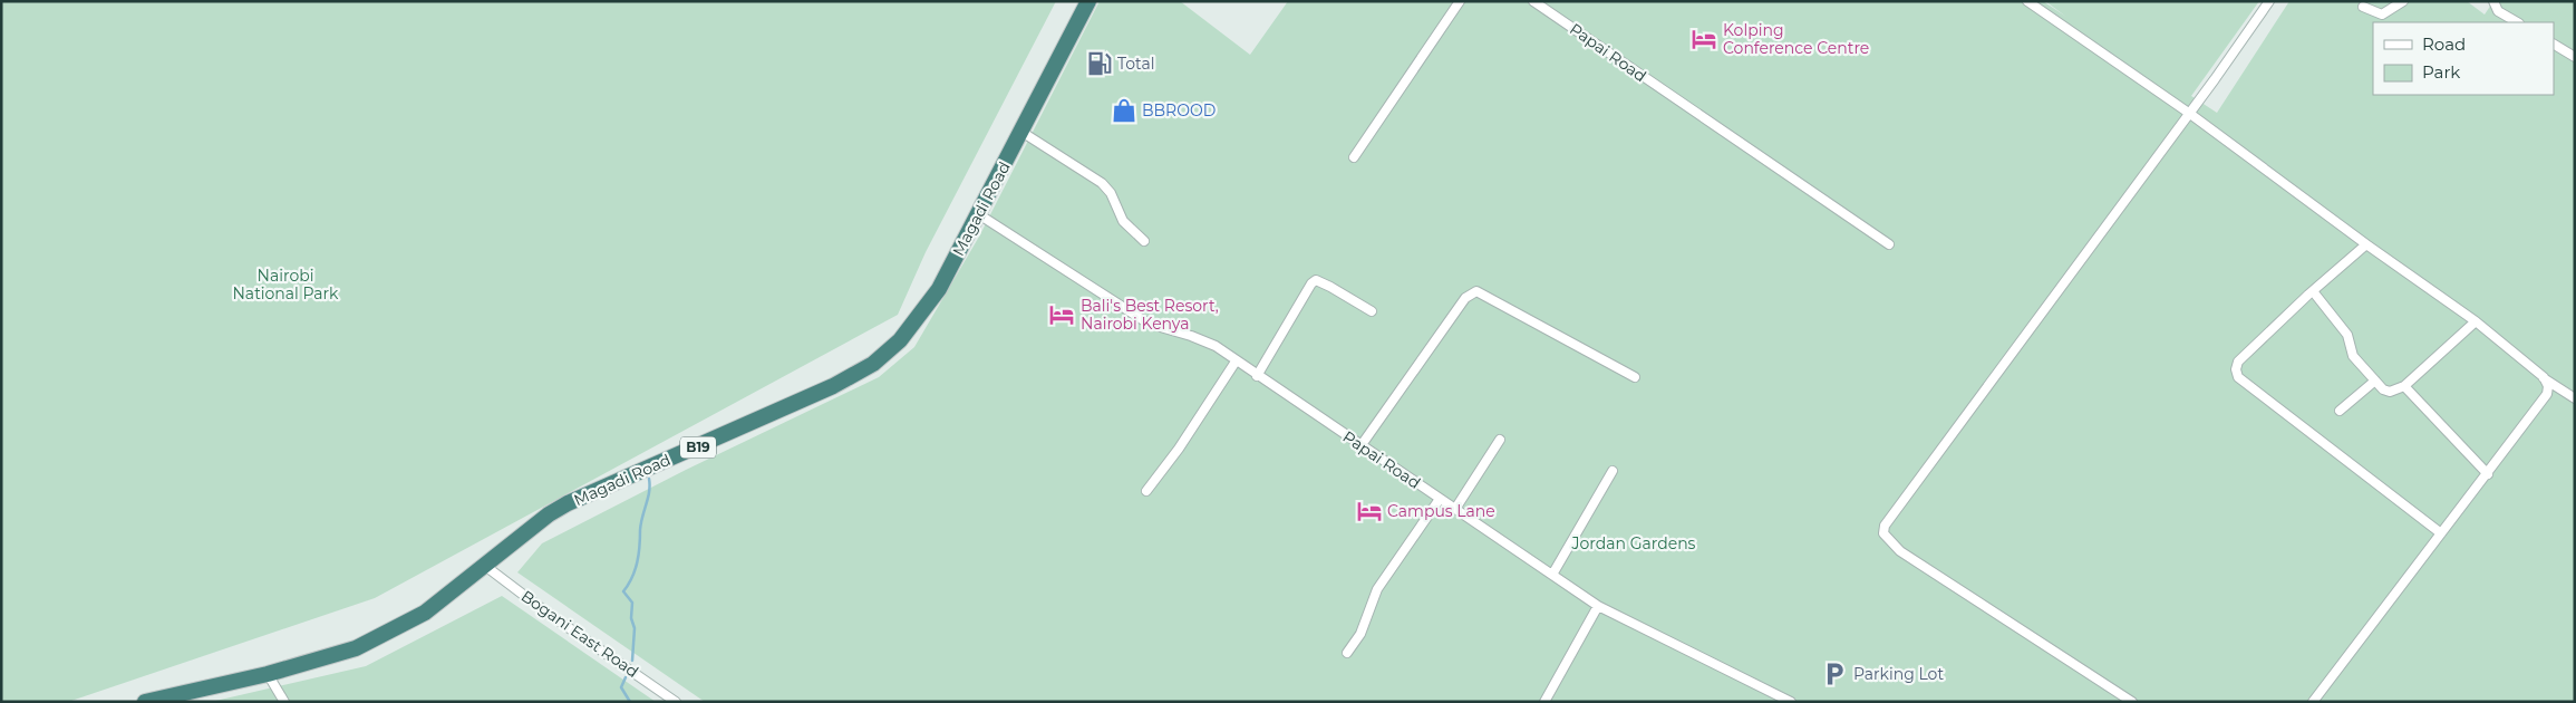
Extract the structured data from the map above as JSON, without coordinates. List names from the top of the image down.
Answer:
{
  "streets": {
    "highway": ["Magadi Road", "B19"],
    "street": ["Papai Road", "Bogani East Road"]
  },
  "crossings": [
    ["Papai Road", "Magadi Road"],
    ["Magadi Road", "Bogani East Road"]
  ],
  "parks": ["Nairobi National Park", "Jordan Gardens"],
  "places": {
    "hotel": ["Kolping Conference Centre", "Bali's Best Resort, Nairobi Kenya", "Campus Lane"],
    "fuel station": ["Total"],
    "shop": ["BBROOD"],
    "parking": ["Parking Lot"]
  },
  "legend": ["Road", "Park"]
}
